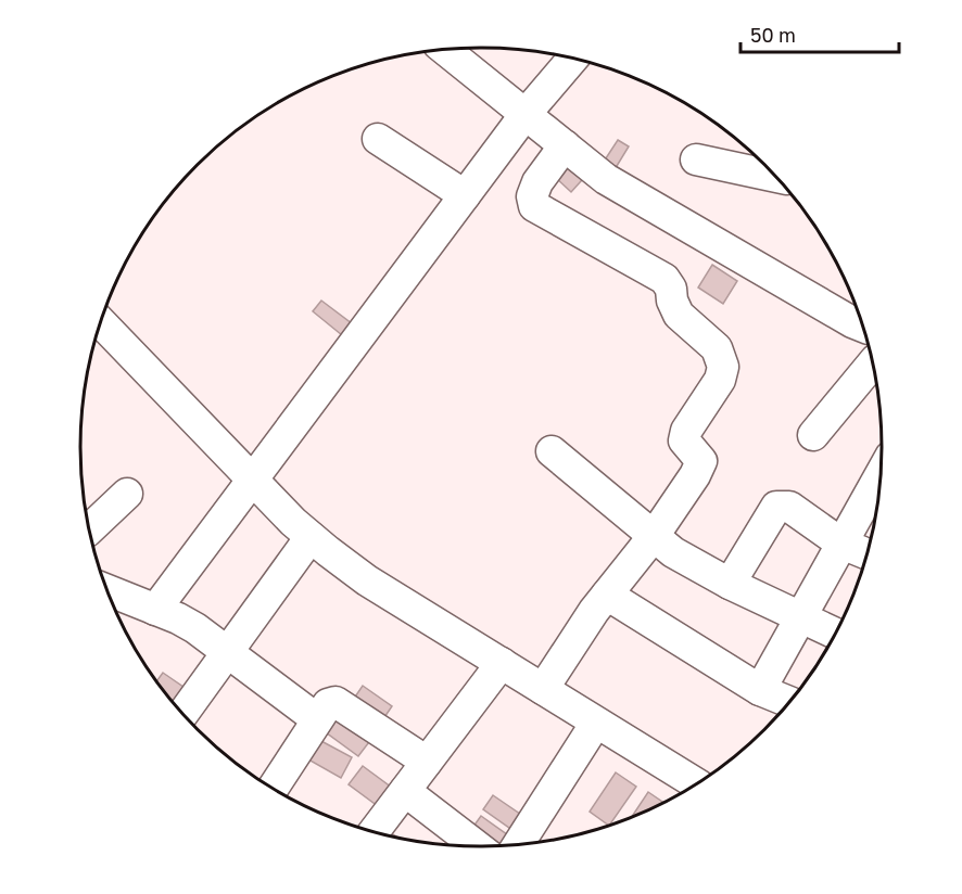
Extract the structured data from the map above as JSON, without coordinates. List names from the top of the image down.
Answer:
{
  "scale_bar": "50 m"
}
